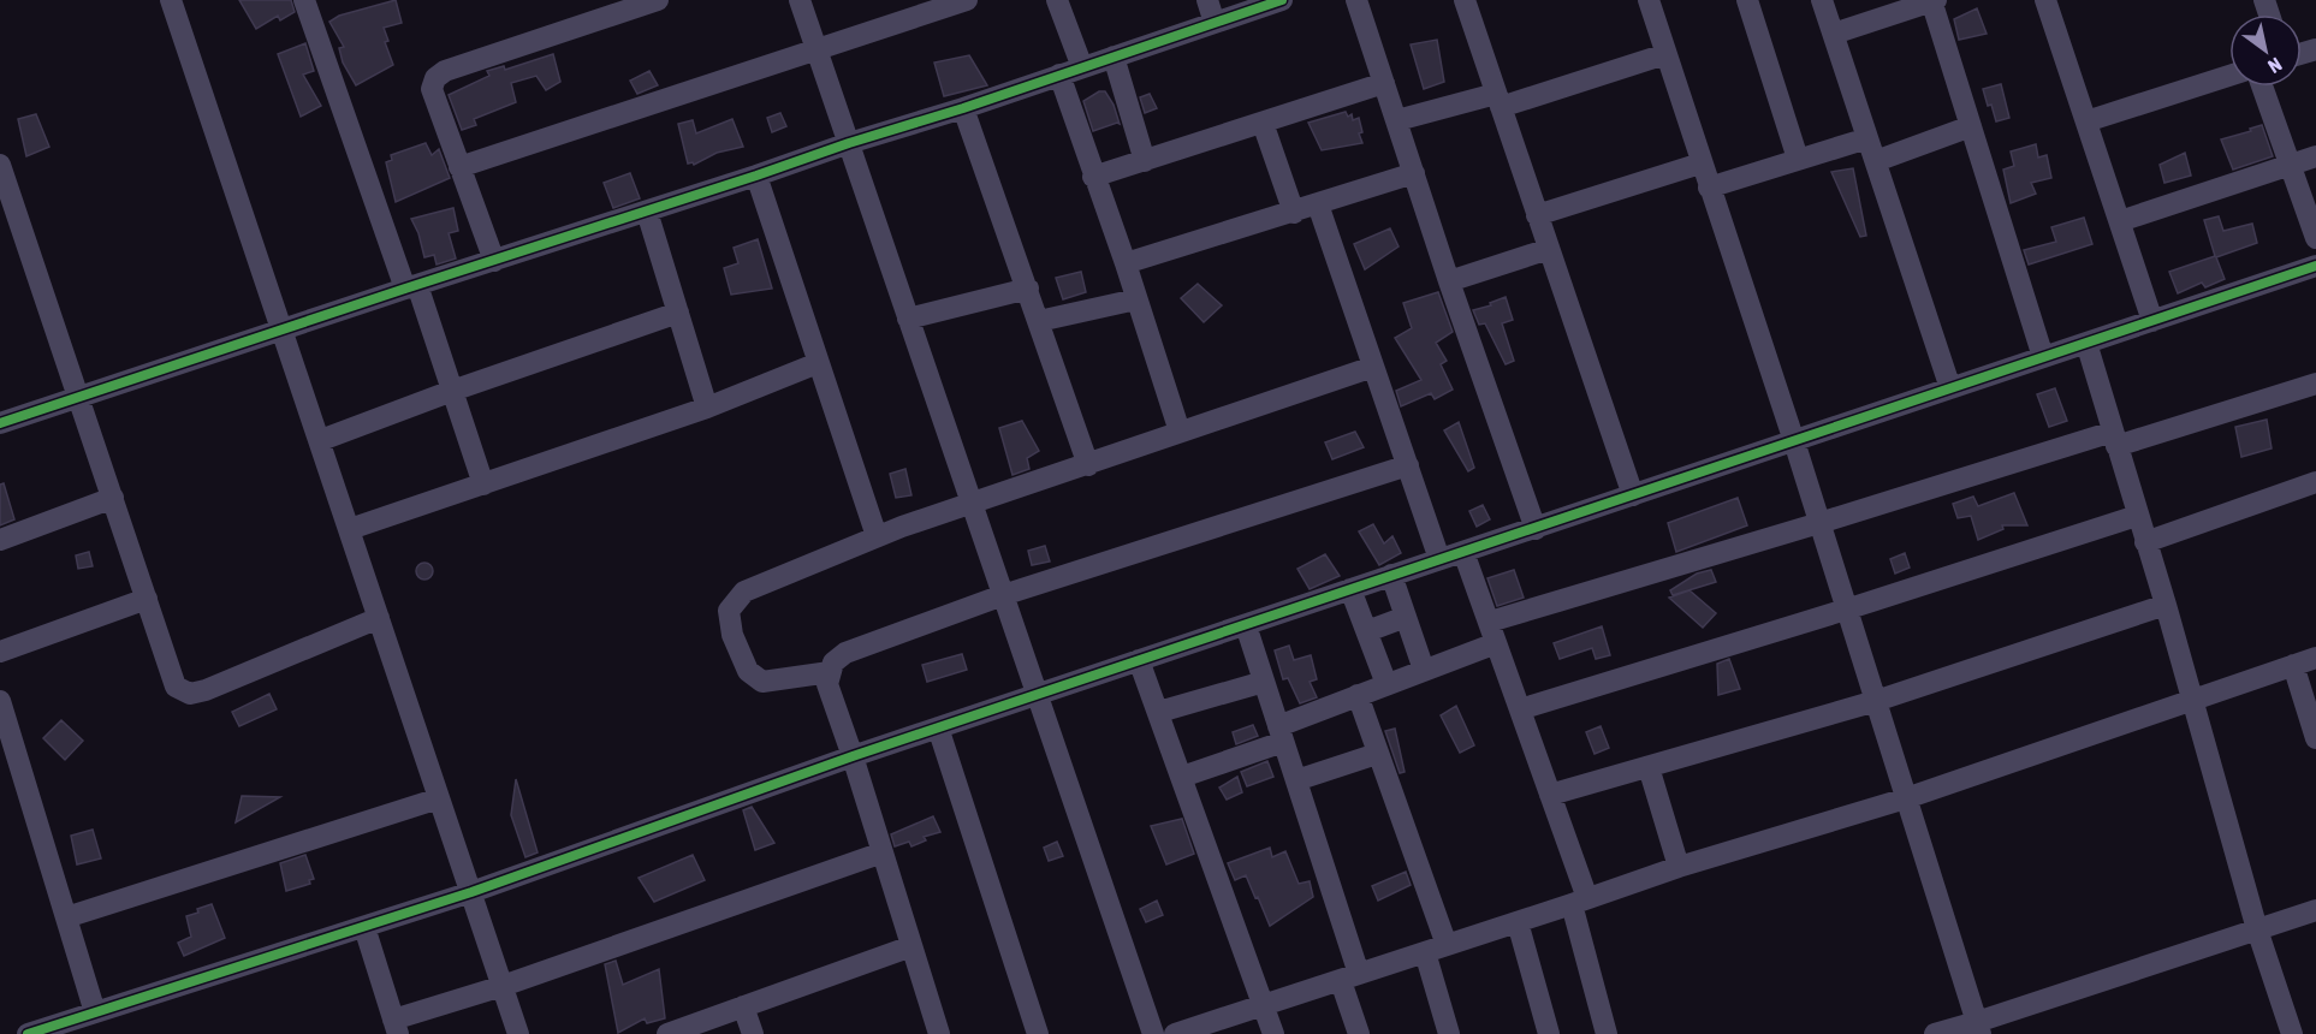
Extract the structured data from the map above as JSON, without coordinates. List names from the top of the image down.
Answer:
{
  "north": "bottom right"
}
